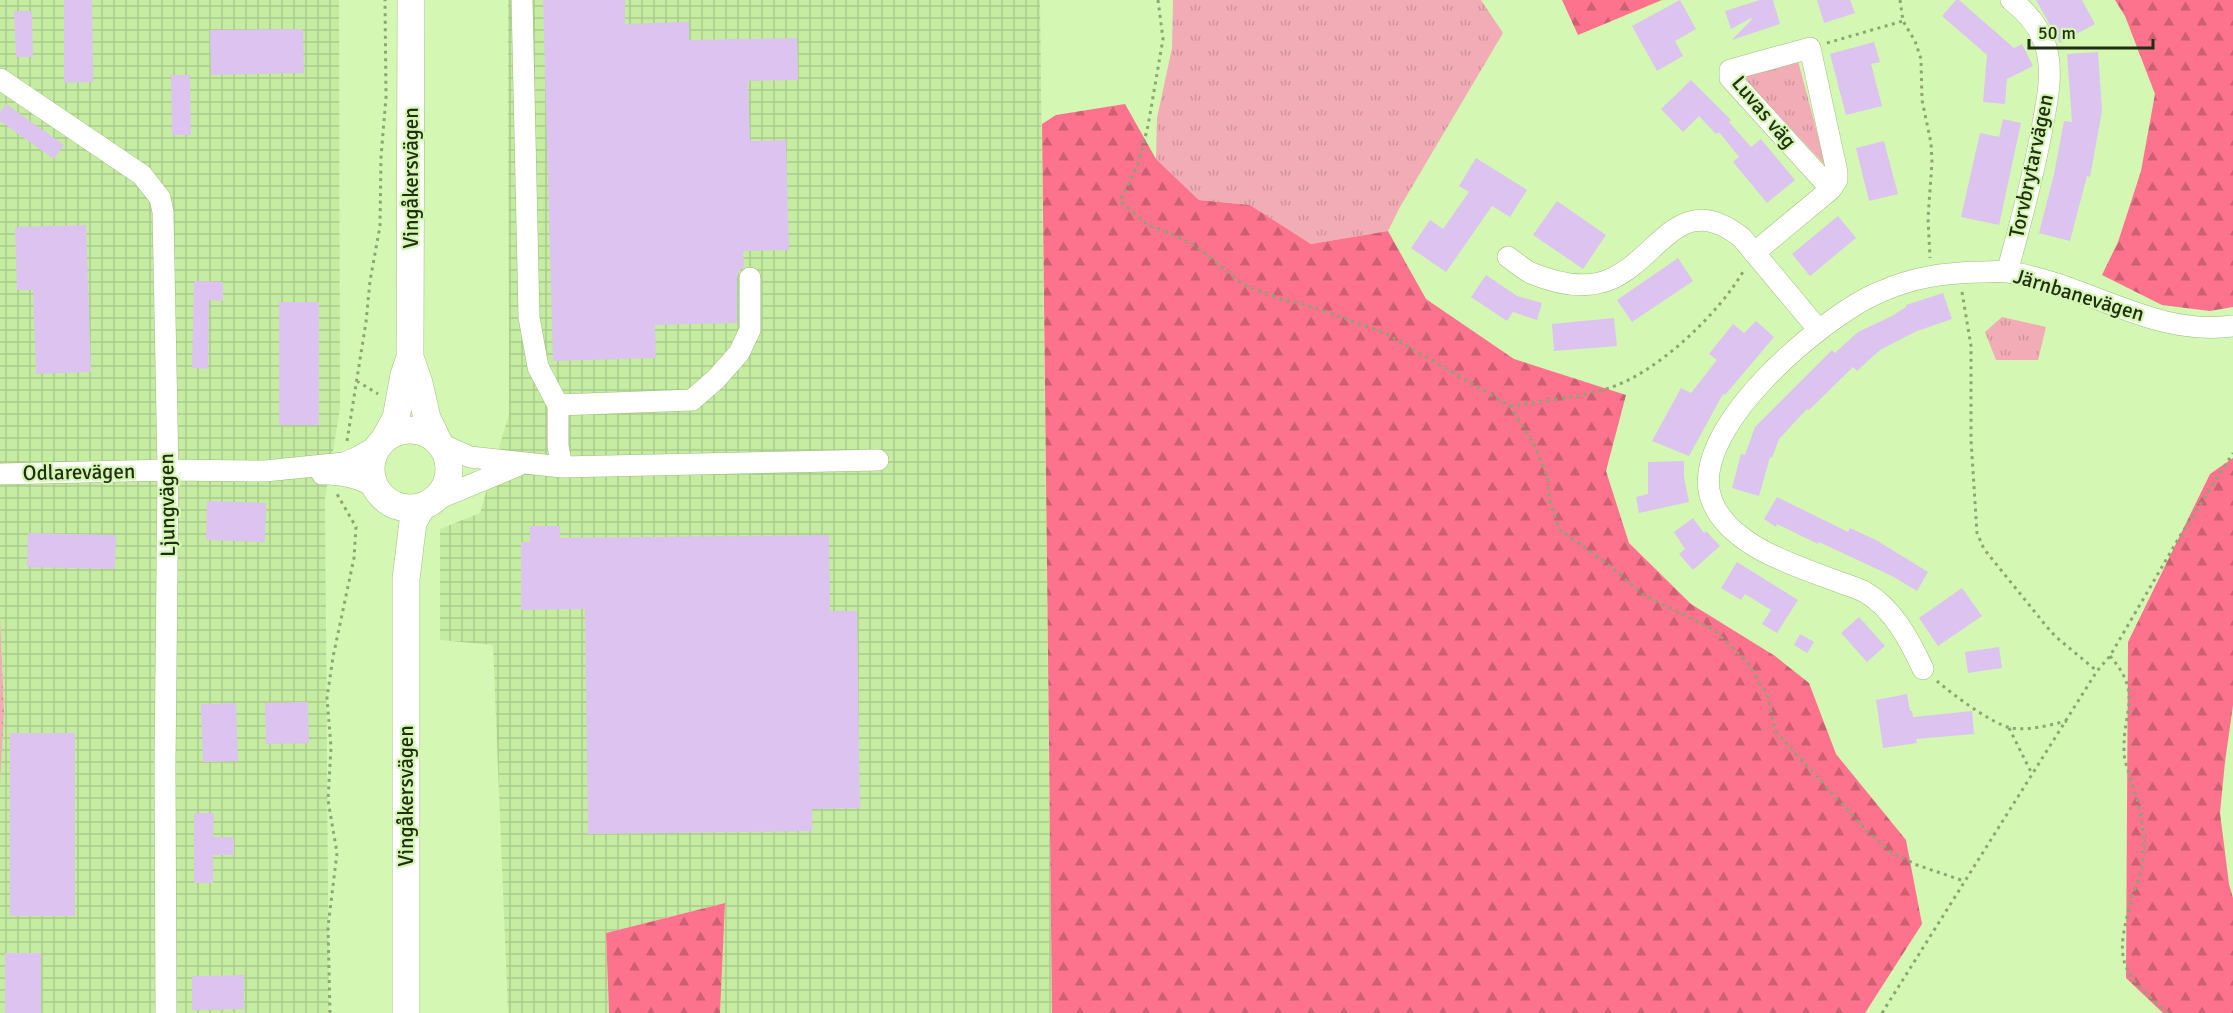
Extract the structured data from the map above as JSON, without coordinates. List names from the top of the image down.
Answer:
{
  "streets": {
    "main road": ["Vingåkersvägen"],
    "street": [
      "Luvas väg",
      "Torvbrytarvägen",
      "Järnbanevägen",
      "Odlarevägen",
      "Ljungvägen"
    ]
  },
  "crossings": [
    ["Torvbrytarvägen", "Järnbanevägen"],
    ["Vingåkersvägen", "Odlarevägen"],
    ["Odlarevägen", "Ljungvägen"]
  ],
  "scale_bar": "50 m"
}
